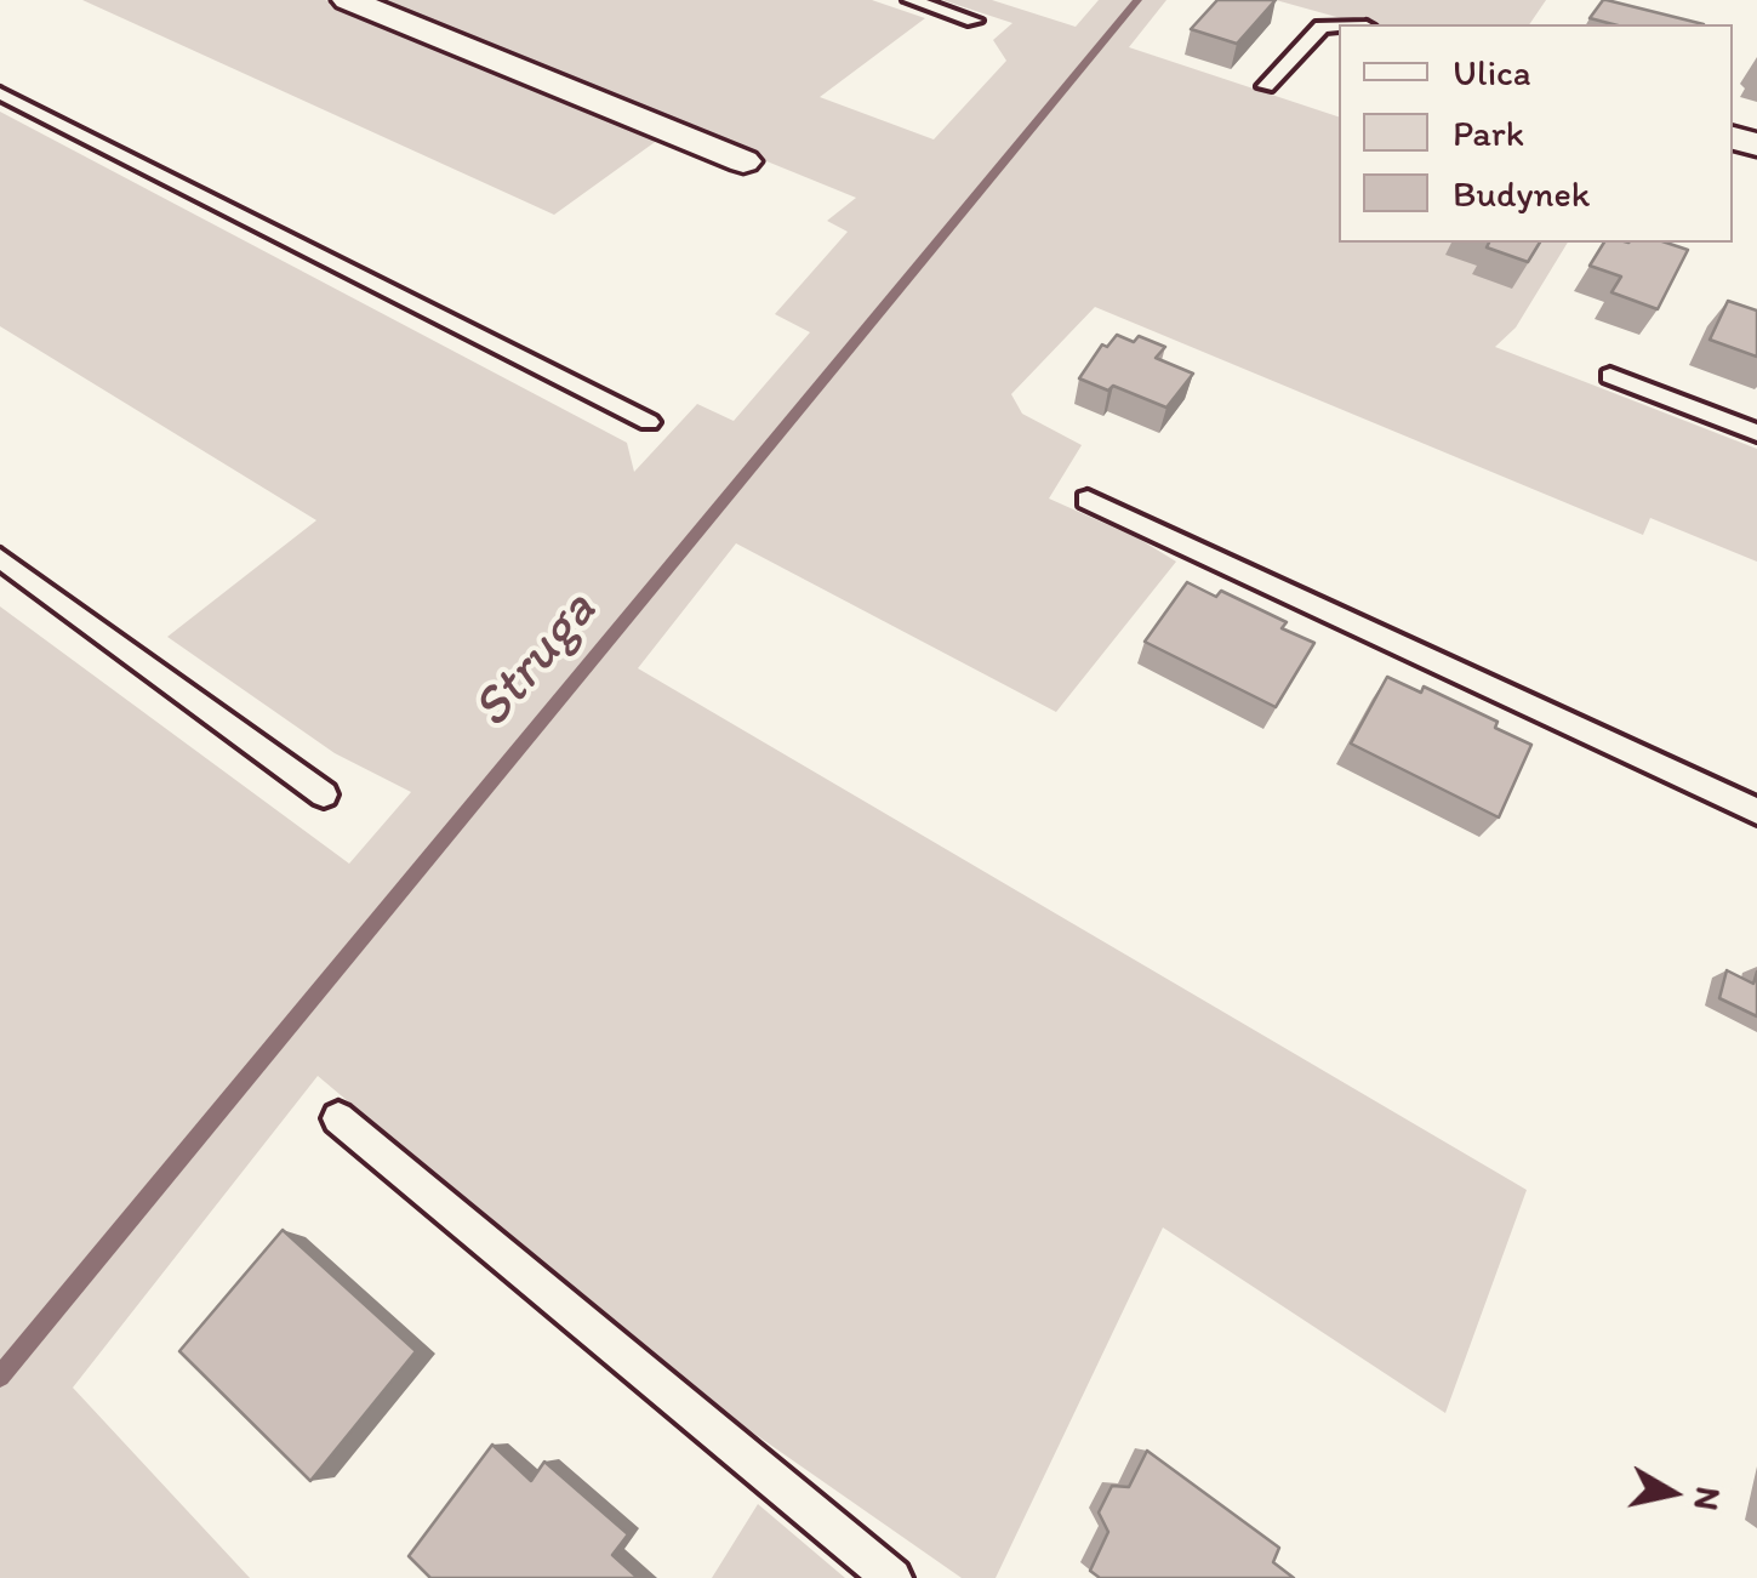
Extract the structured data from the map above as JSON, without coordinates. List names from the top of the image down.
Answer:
{
  "water": ["Struga"],
  "legend": ["Ulica", "Park", "Budynek"],
  "north": "right"
}
